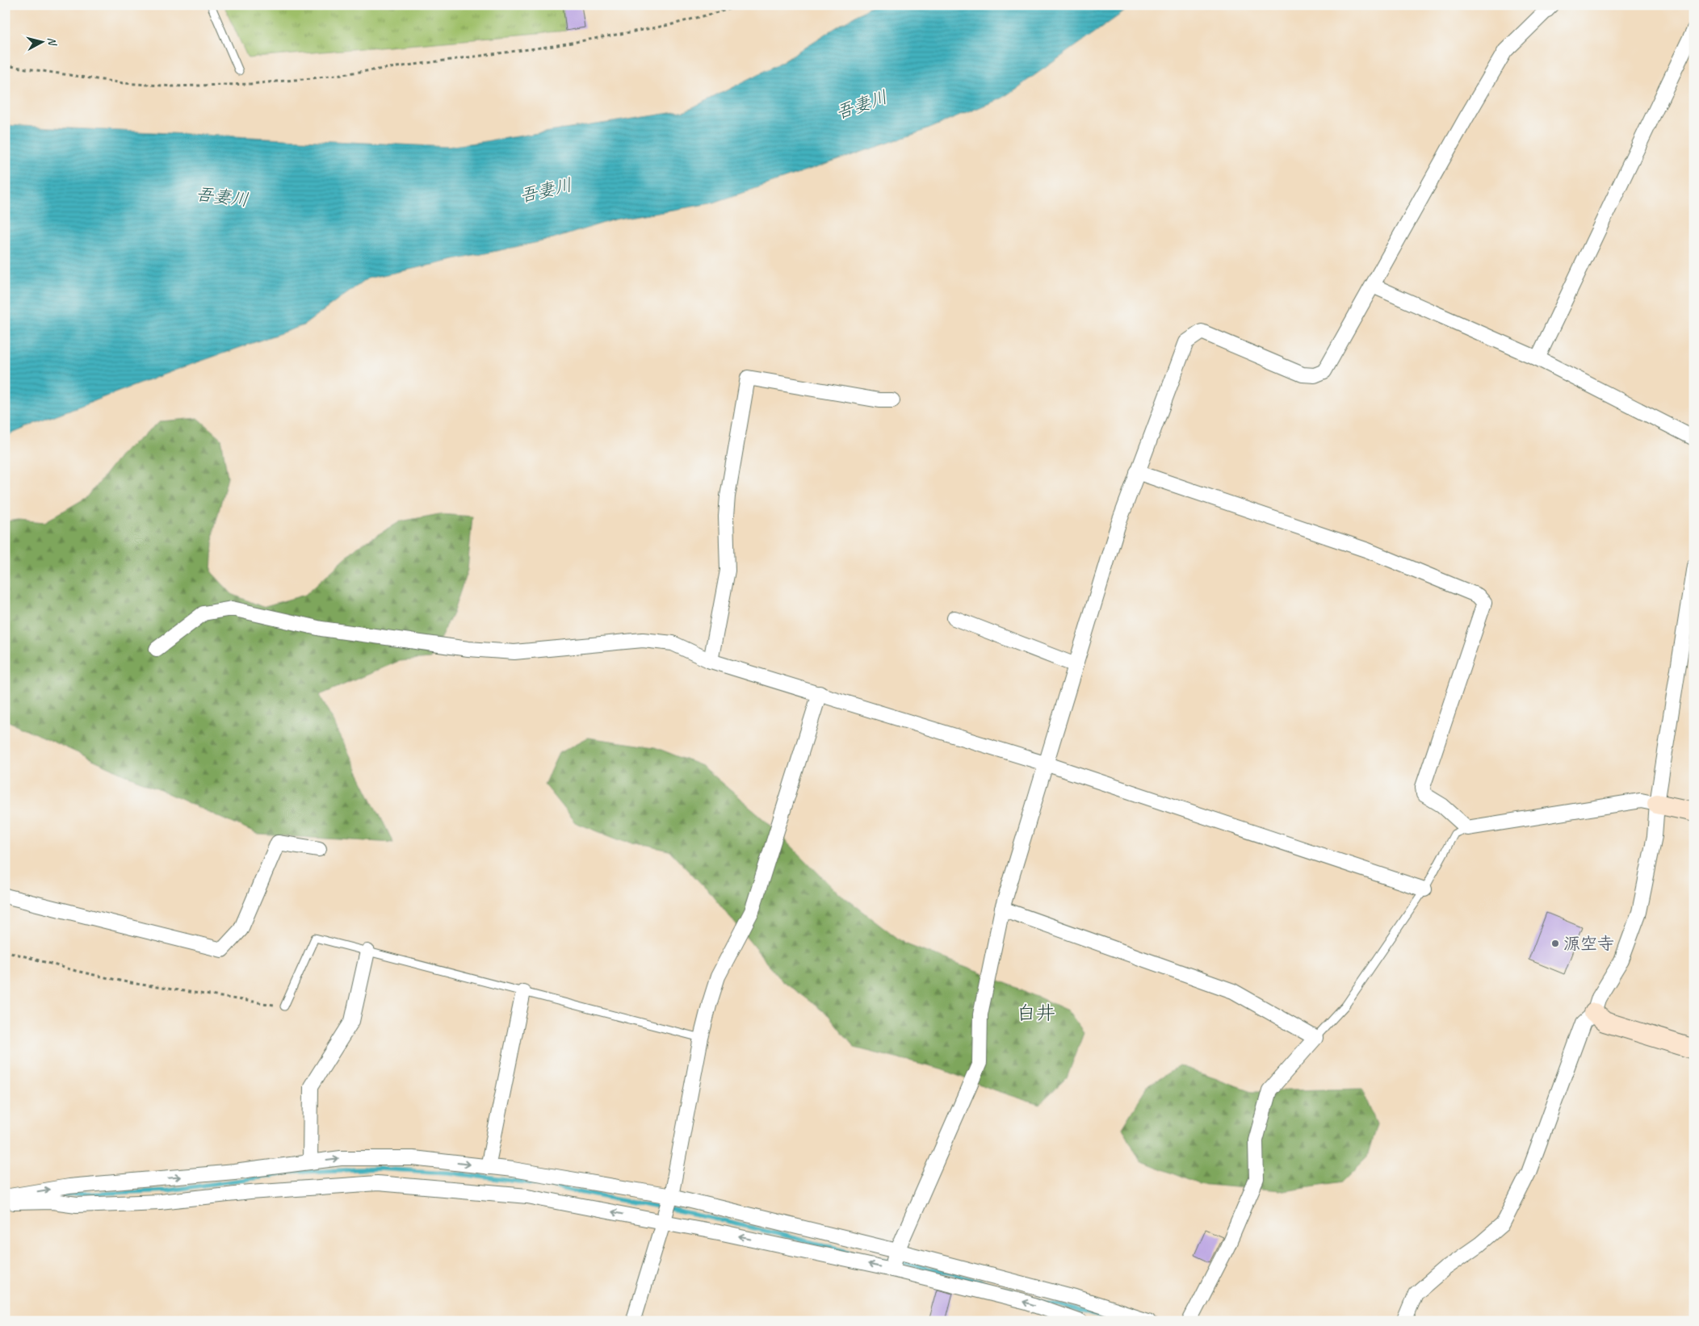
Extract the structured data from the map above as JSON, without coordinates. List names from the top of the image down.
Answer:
{
  "districts": ["白井"],
  "water": ["吾妻川"],
  "places": ["源空寺"],
  "north": "right"
}
